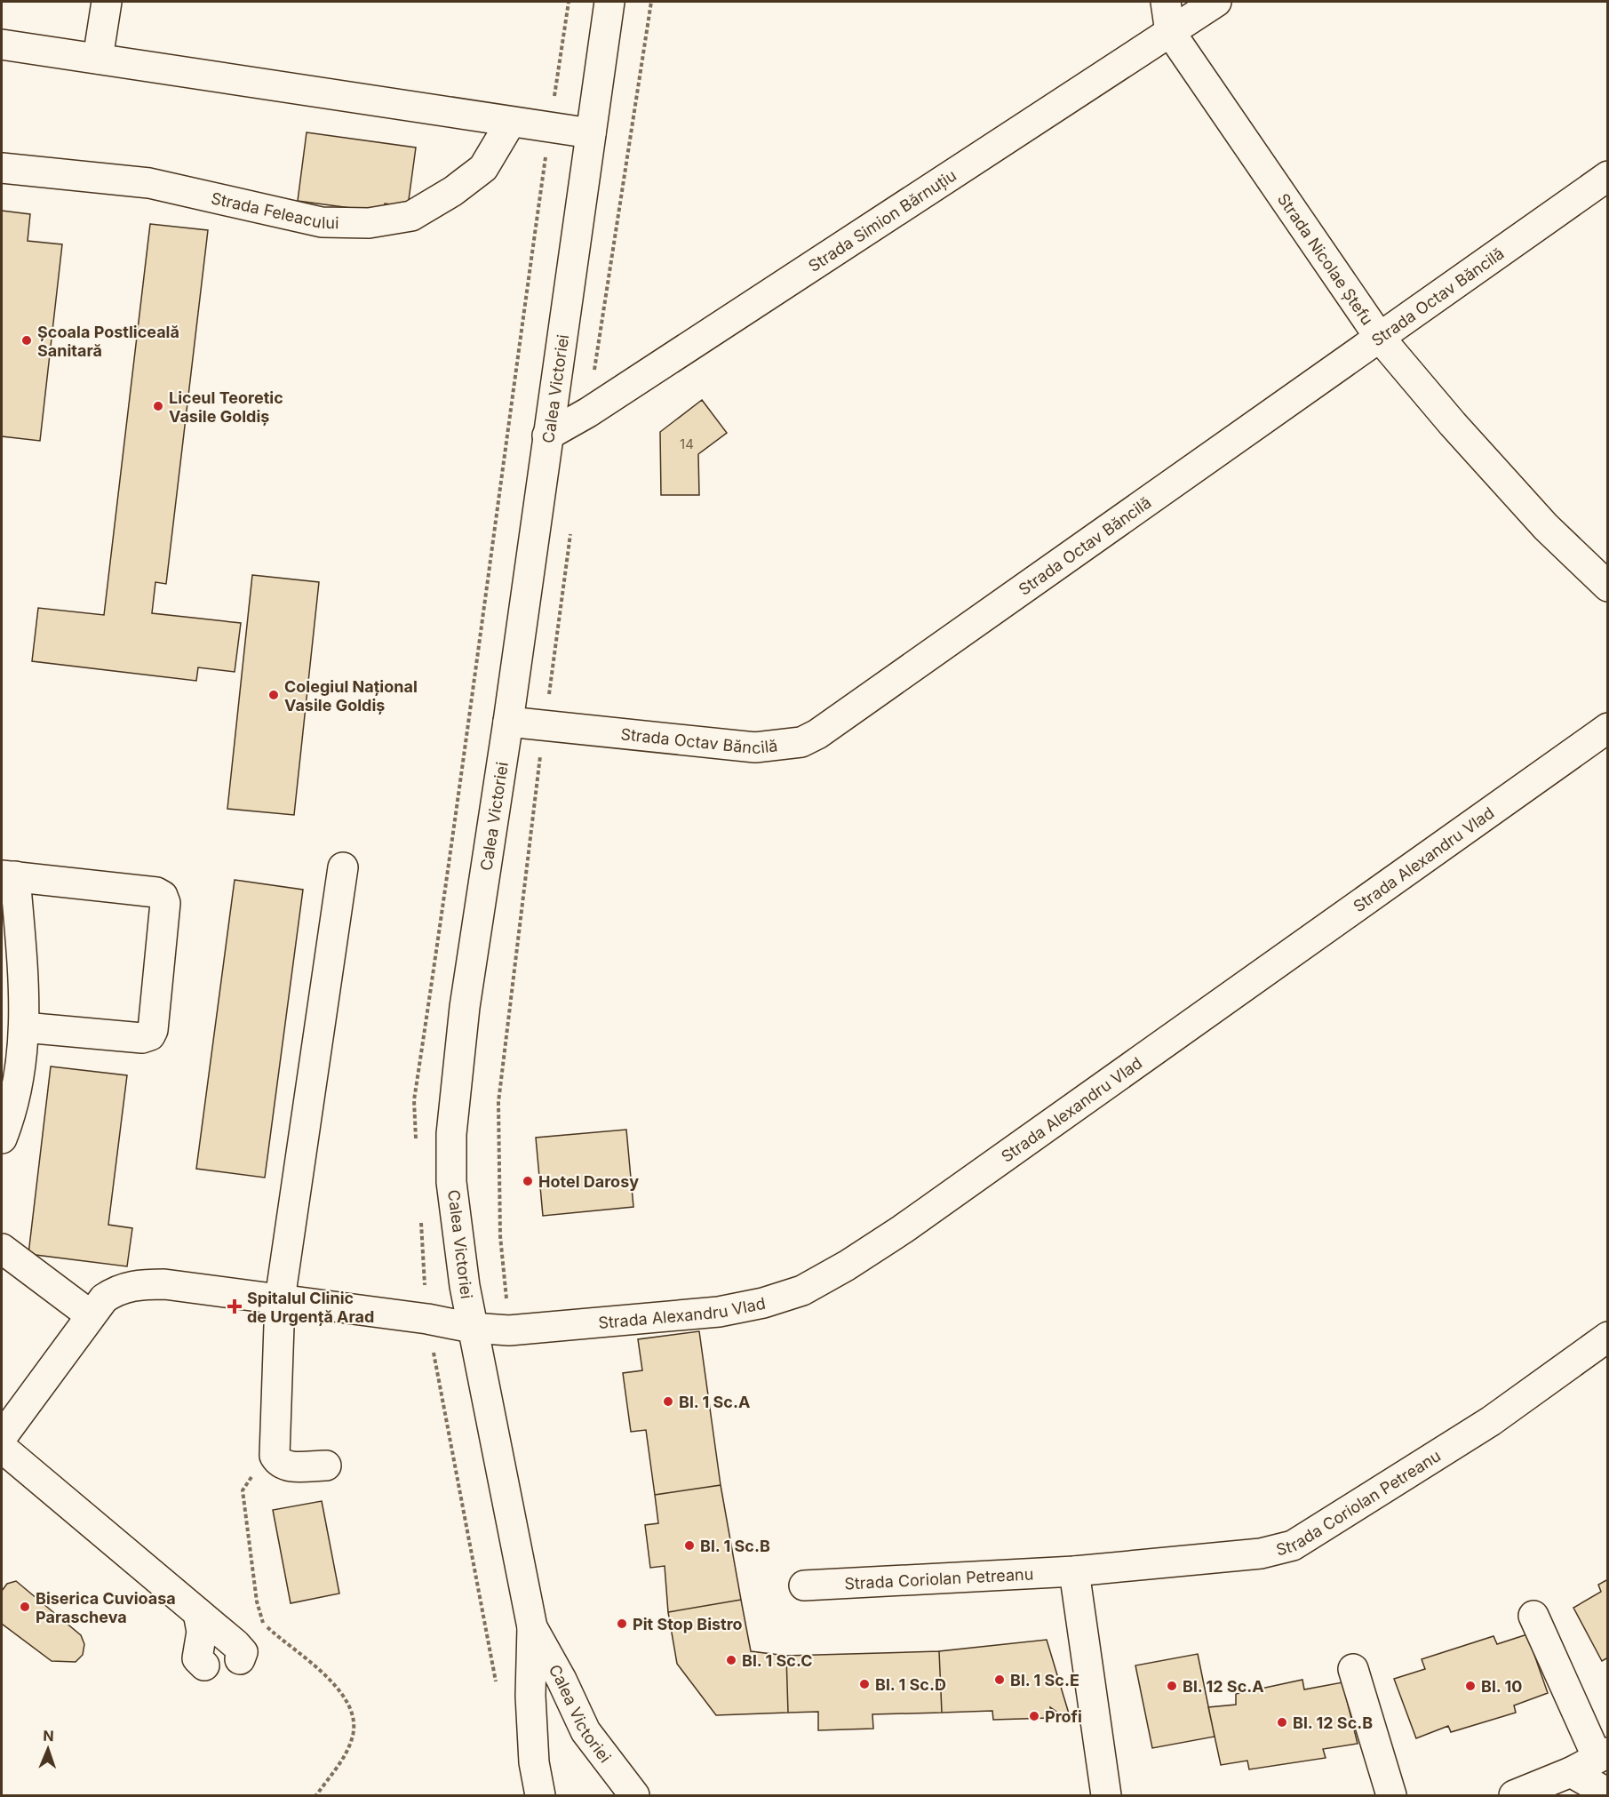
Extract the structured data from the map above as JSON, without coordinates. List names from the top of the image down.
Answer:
{
  "streets": {
    "street": [
      "Strada Feleacului",
      "Strada Simion Bărnuțiu",
      "Strada Nicolae Ștefu",
      "Strada Octav Băncilă",
      "Calea Victoriei",
      "Strada Alexandru Vlad",
      "Strada Coriolan Petreanu"
    ]
  },
  "crossings": [
    ["Strada Simion Bărnuțiu", "Strada Nicolae Ștefu"],
    ["Strada Simion Bărnuțiu", "Calea Victoriei"],
    ["Strada Nicolae Ștefu", "Strada Octav Băncilă"],
    ["Strada Octav Băncilă", "Calea Victoriei"],
    ["Calea Victoriei", "Strada Alexandru Vlad"]
  ],
  "places": {
    "other": [
      "Școala Postliceală Sanitară",
      "Liceul Teoretic Vasile Goldiș",
      "Colegiul Național Vasile Goldiș",
      "Hotel Darosy",
      "Bl. 1 Sc.A",
      "Bl. 1 Sc.B",
      "Biserica Cuvioasa Parascheva",
      "Pit Stop Bistro",
      "Bl. 1 Sc.C",
      "Bl. 1 Sc.E",
      "Bl. 1 Sc.D",
      "Bl. 12 Sc.A",
      "Bl. 10",
      "Profi",
      "Bl. 12 Sc.B"
    ],
    "health": ["Spitalul Clinic de Urgență Arad"]
  },
  "house_numbers": ["14"],
  "north": "top"
}
